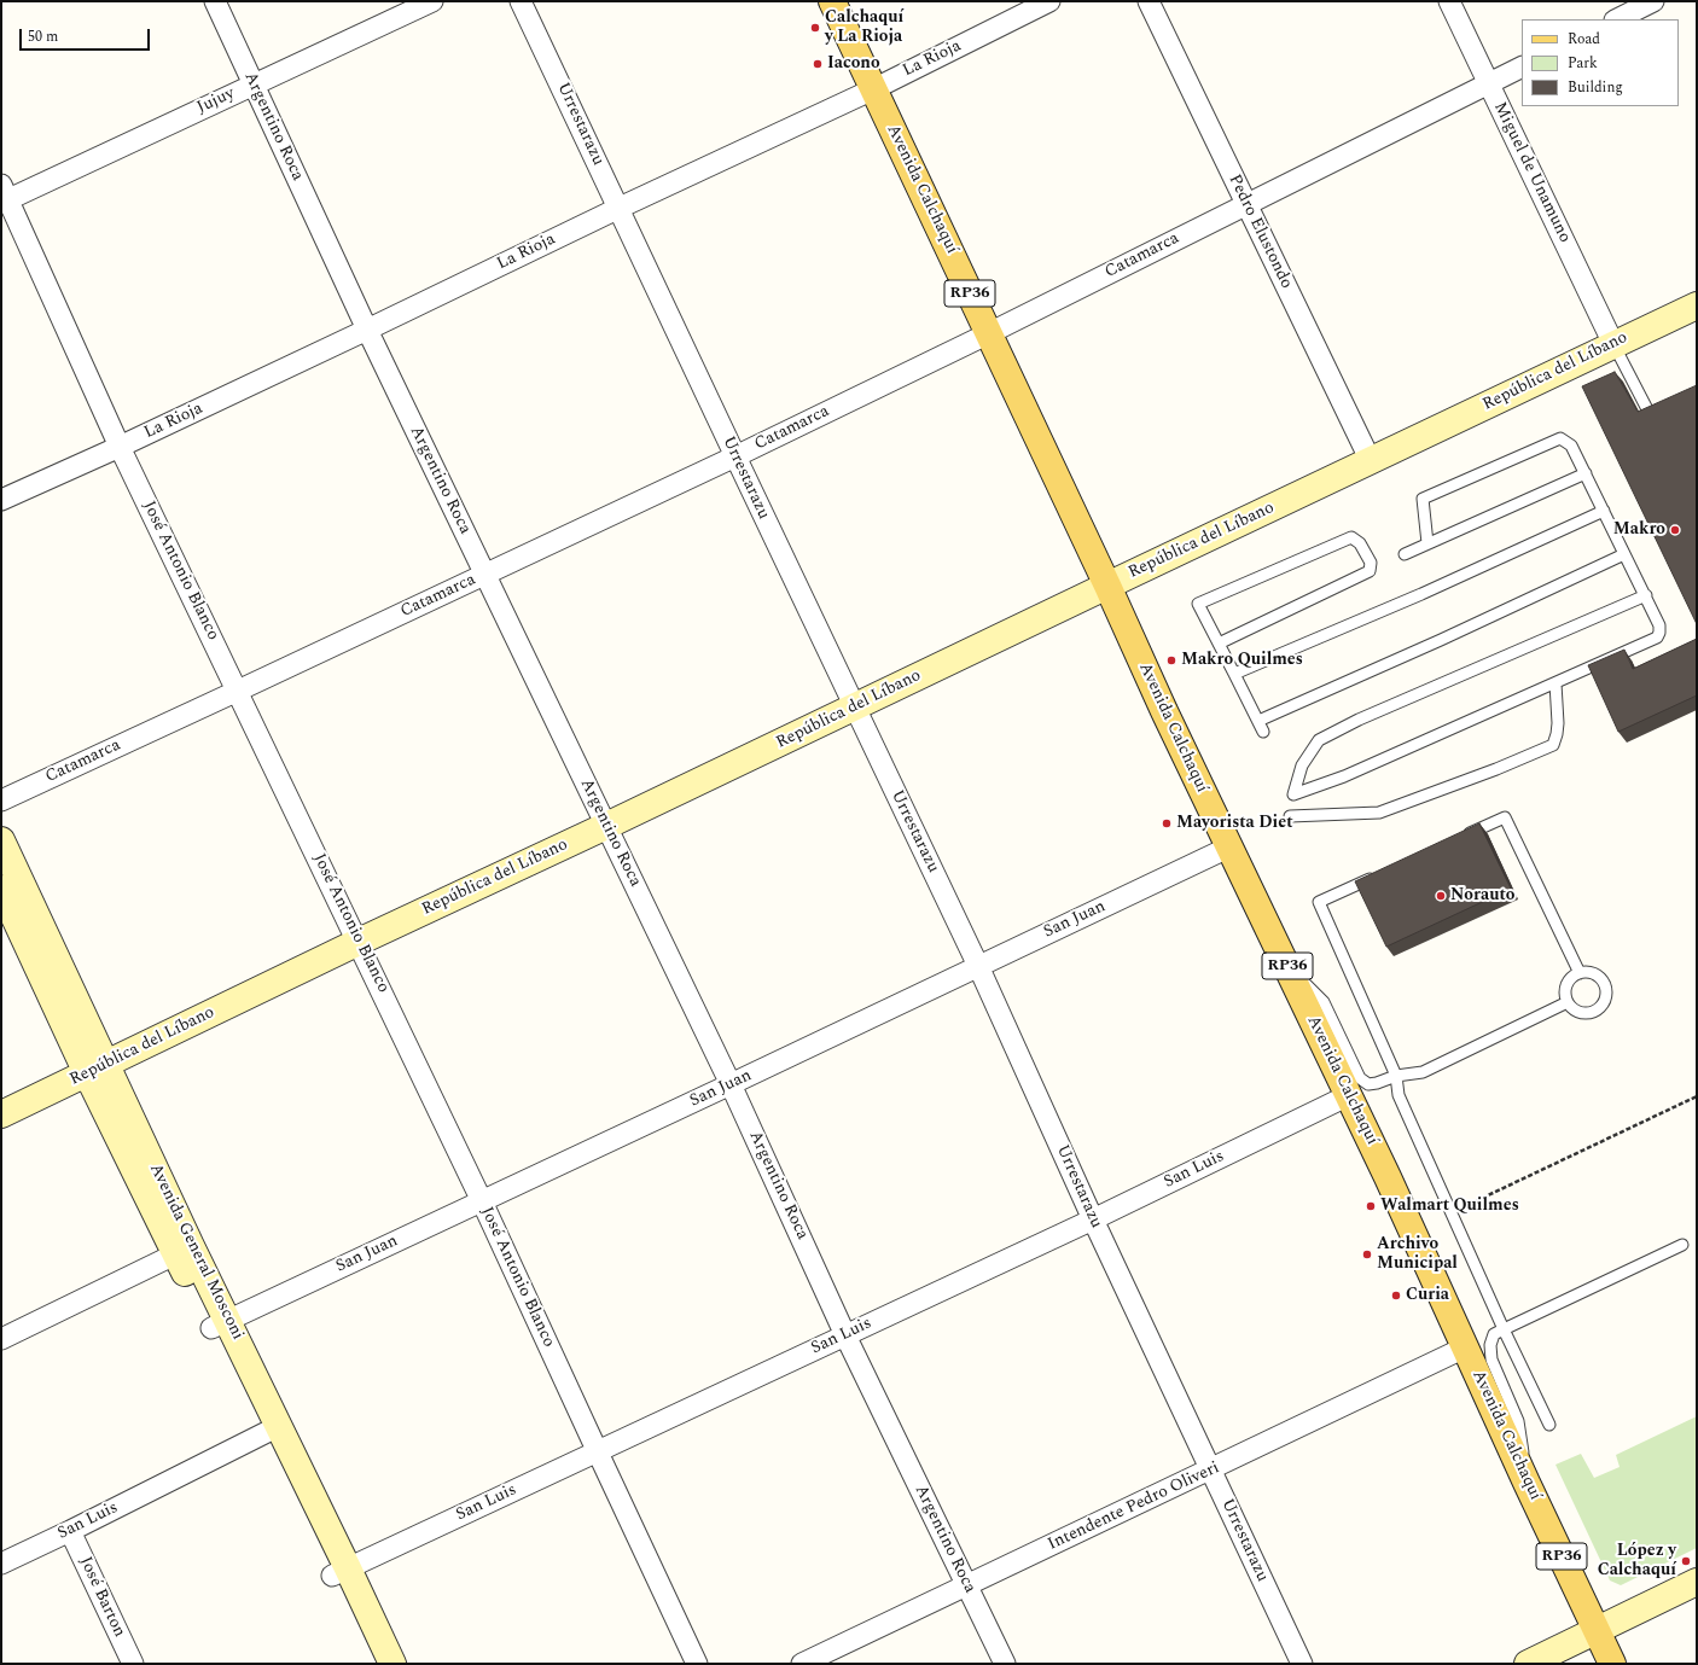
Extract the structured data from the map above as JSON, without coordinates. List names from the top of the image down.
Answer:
{
  "streets": {
    "main road": ["Avenida Calchaquí", "RP36"],
    "street": [
      "La Rioja",
      "Jujuy",
      "Urrestarazu",
      "Argentino Roca",
      "Miguel de Unamuno",
      "Pedro Elustondo",
      "Catamarca",
      "República del Líbano",
      "José Antonio Blanco",
      "San Juan",
      "San Luis",
      "Avenida General Mosconi",
      "Intendente Pedro Oliveri",
      "José Barton"
    ]
  },
  "crossings": [
    ["La Rioja", "Urrestarazu"],
    ["La Rioja", "Argentino Roca"],
    ["La Rioja", "Avenida Calchaquí"],
    ["La Rioja", "José Antonio Blanco"],
    ["Jujuy", "Argentino Roca"],
    ["Jujuy", "José Antonio Blanco"],
    ["Urrestarazu", "Catamarca"],
    ["Urrestarazu", "República del Líbano"],
    ["Urrestarazu", "San Juan"],
    ["Urrestarazu", "San Luis"],
    ["Urrestarazu", "Intendente Pedro Oliveri"],
    ["Argentino Roca", "Catamarca"],
    ["Argentino Roca", "República del Líbano"],
    ["Argentino Roca", "San Juan"],
    ["Argentino Roca", "San Luis"],
    ["Argentino Roca", "Intendente Pedro Oliveri"],
    ["Miguel de Unamuno", "Catamarca"],
    ["Miguel de Unamuno", "República del Líbano"],
    ["Avenida Calchaquí", "Catamarca"],
    ["Avenida Calchaquí", "República del Líbano"],
    ["Avenida Calchaquí", "San Juan"],
    ["Avenida Calchaquí", "San Luis"],
    ["Avenida Calchaquí", "Intendente Pedro Oliveri"],
    ["Pedro Elustondo", "Catamarca"],
    ["Pedro Elustondo", "República del Líbano"],
    ["Catamarca", "José Antonio Blanco"],
    ["República del Líbano", "José Antonio Blanco"],
    ["República del Líbano", "Avenida General Mosconi"],
    ["José Antonio Blanco", "San Juan"],
    ["José Antonio Blanco", "San Luis"],
    ["San Juan", "Avenida General Mosconi"],
    ["San Luis", "Avenida General Mosconi"],
    ["San Luis", "José Barton"]
  ],
  "places": [
    "Calchaquí y La Rioja",
    "Iacono",
    "Makro",
    "Makro Quilmes",
    "Mayorista Diet",
    "Norauto",
    "Walmart Quilmes",
    "Archivo Municipal",
    "Curia",
    "López y Calchaquí"
  ],
  "legend": ["Road", "Park", "Building"],
  "scale_bar": "50 m"
}
